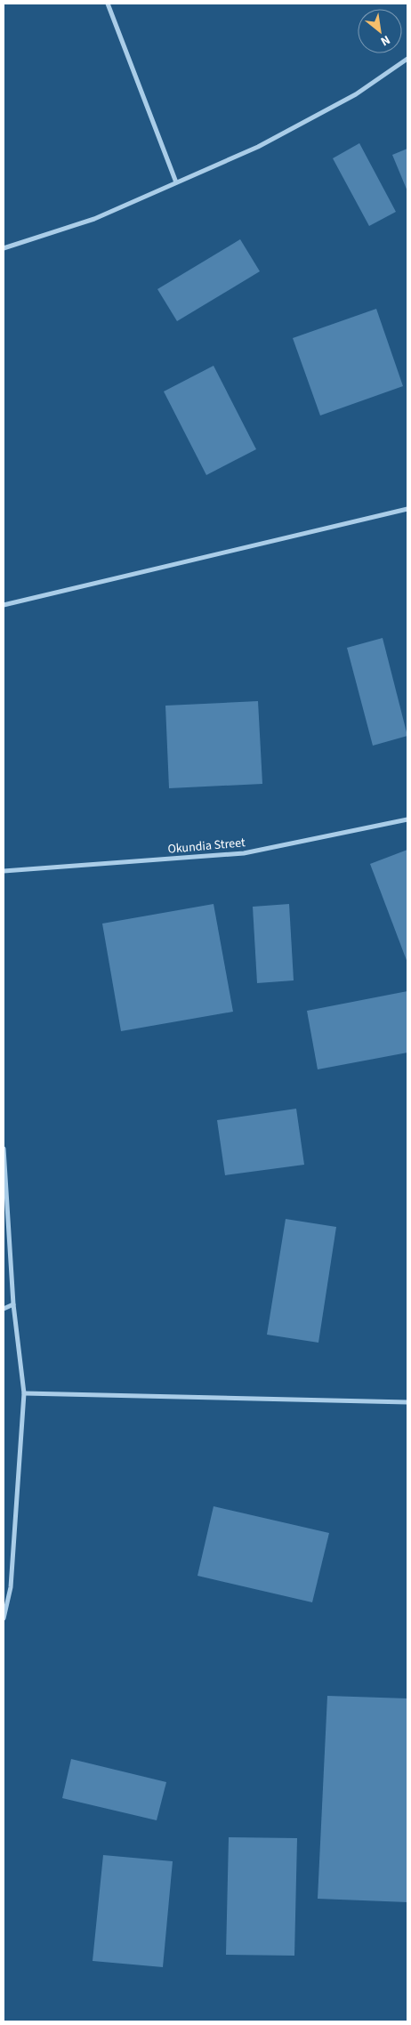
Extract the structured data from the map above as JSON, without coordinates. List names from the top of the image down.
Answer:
{
  "streets": {
    "street": ["Okundia Street"]
  },
  "north": "bottom right"
}
